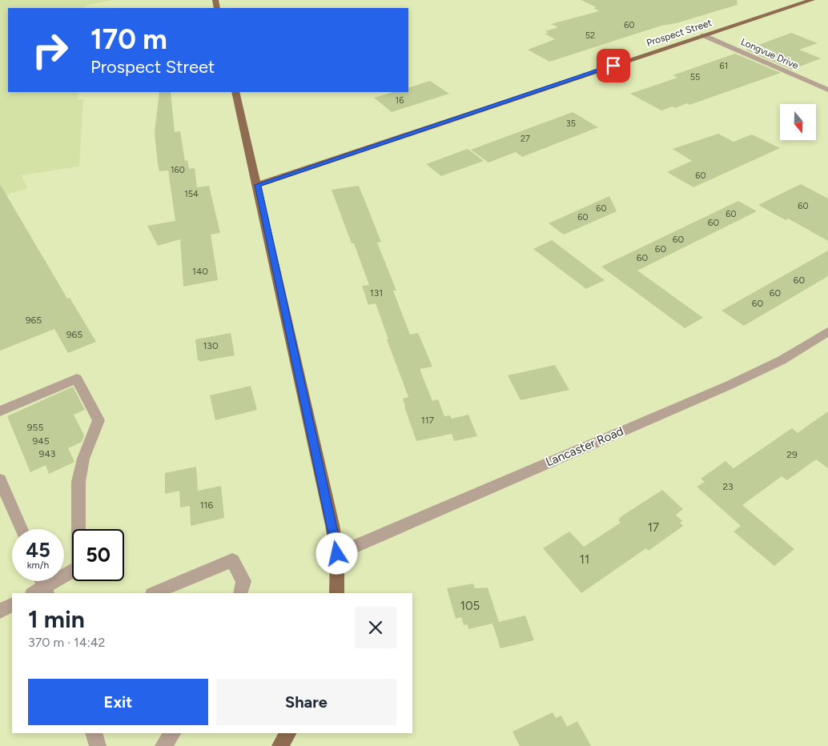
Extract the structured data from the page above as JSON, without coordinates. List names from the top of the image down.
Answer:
{
  "streets": {
    "main road": ["Prospect Street"],
    "street": ["Longvue Drive", "Lancaster Road"]
  },
  "crossings": [
    ["Prospect Street", "Longvue Drive"]
  ],
  "house_numbers": [
    "60",
    "52",
    "61",
    "55",
    "16",
    "35",
    "27",
    "160",
    "60",
    "154",
    "60",
    "60",
    "60",
    "60",
    "60",
    "60",
    "60",
    "60",
    "140",
    "60",
    "131",
    "60",
    "60",
    "965",
    "965",
    "130",
    "117",
    "955",
    "945",
    "943",
    "29",
    "23",
    "116",
    "17",
    "11",
    "105"
  ],
  "north": "bottom",
  "page": {
    "turn": ["170 m", "Prospect Street"],
    "speed": "45 km/h",
    "limit": "50",
    "heading": ["1 min", "370 m · 14:42"],
    "buttons": ["Exit", "Share"]
  }
}
